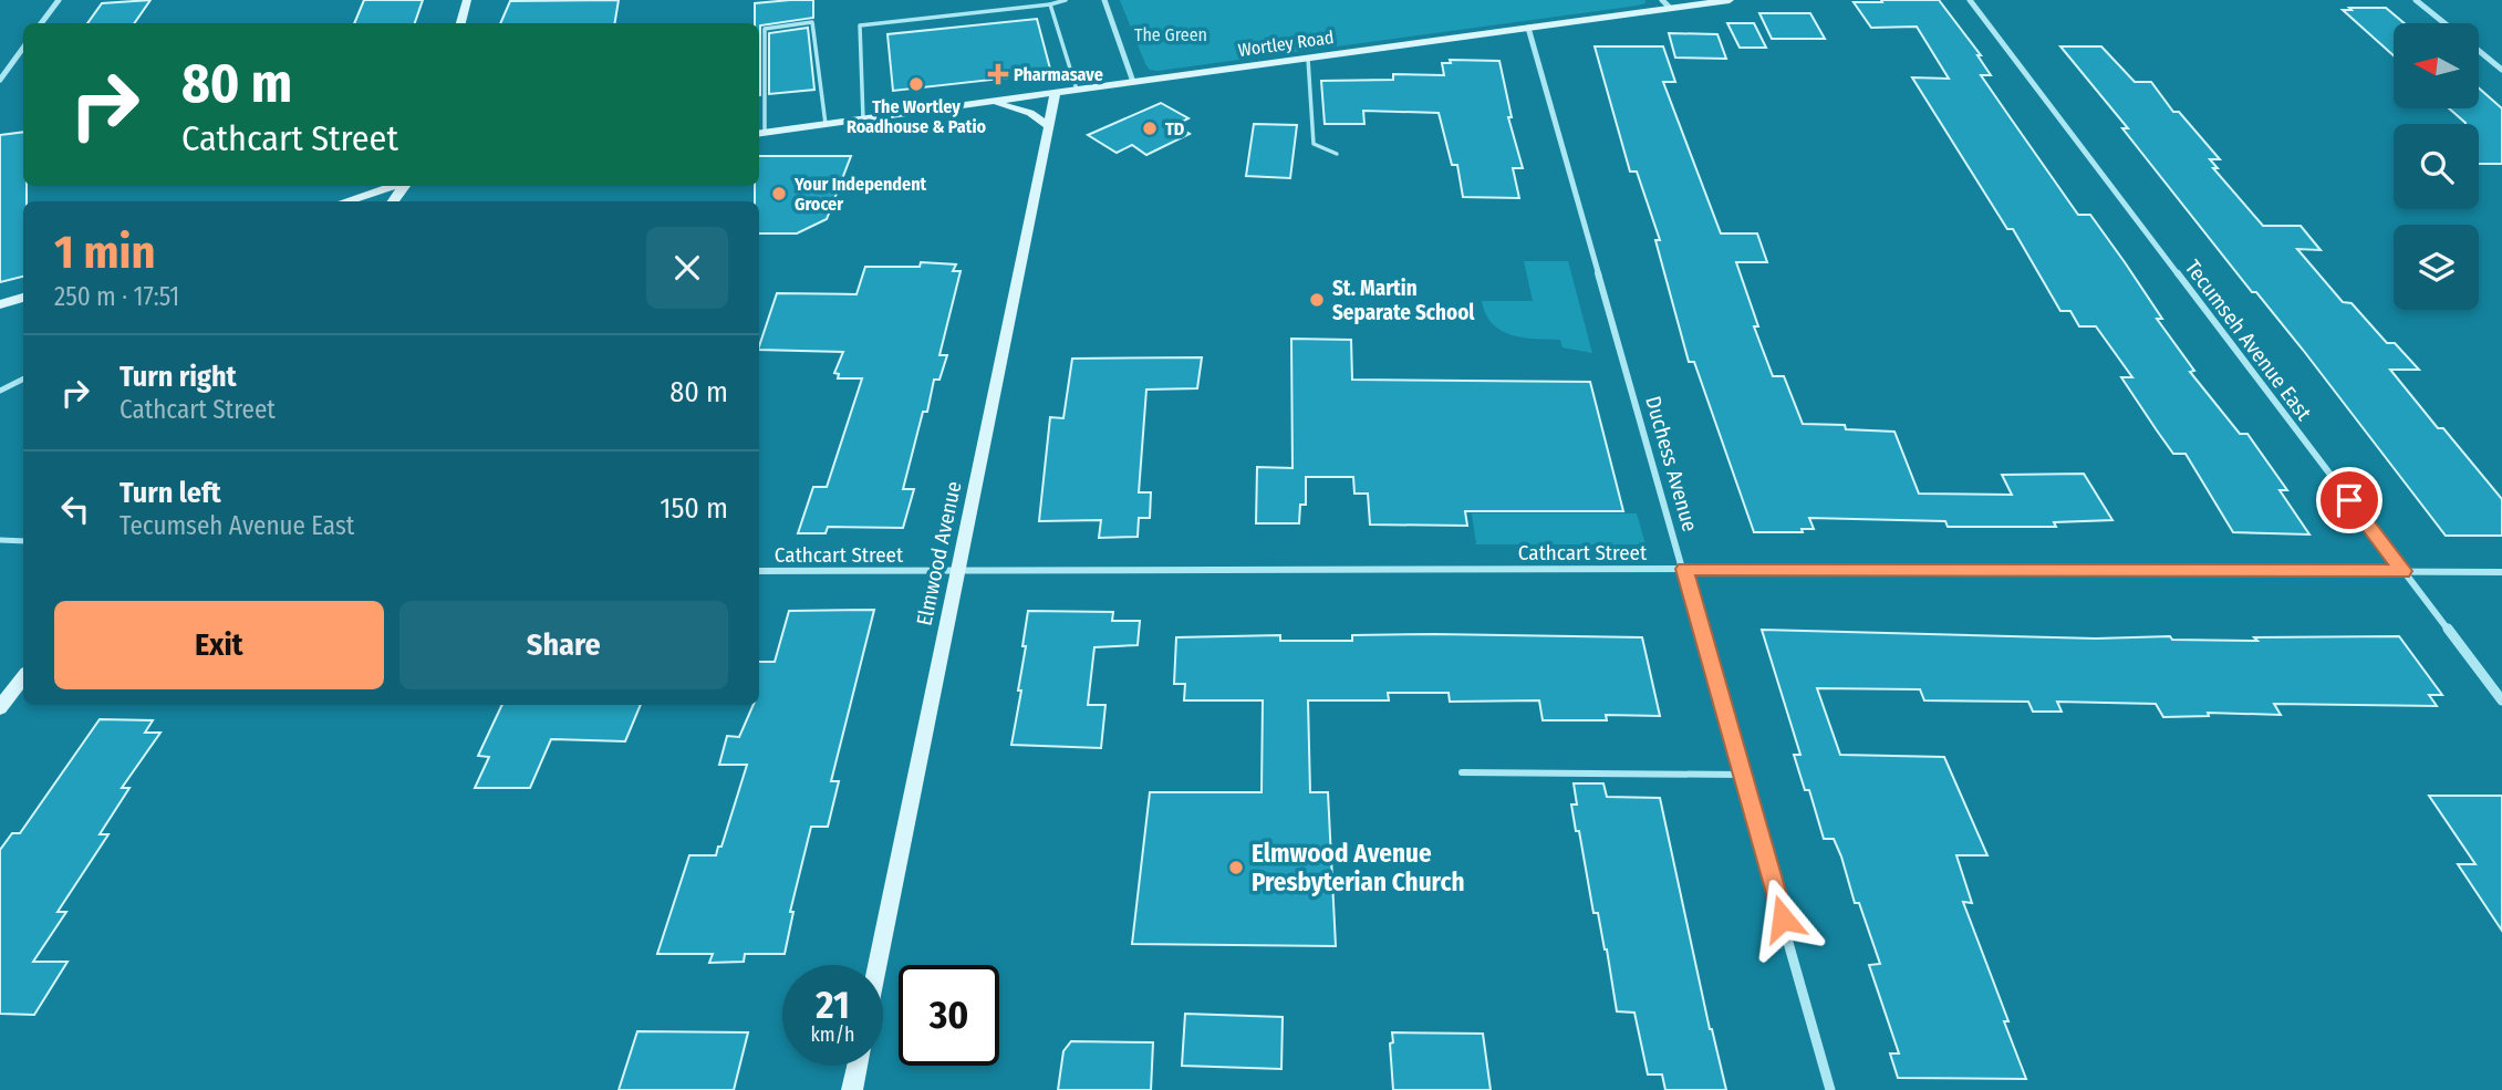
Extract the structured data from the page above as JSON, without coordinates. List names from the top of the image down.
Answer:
{
  "streets": {
    "street": [
      "Wortley Road",
      "Tecumseh Avenue East",
      "Duchess Avenue",
      "Cathcart Street",
      "Elmwood Avenue"
    ]
  },
  "crossings": [
    ["Wortley Road", "Duchess Avenue"],
    ["Wortley Road", "Elmwood Avenue"],
    ["Tecumseh Avenue East", "Cathcart Street"],
    ["Duchess Avenue", "Cathcart Street"],
    ["Cathcart Street", "Elmwood Avenue"]
  ],
  "parks": ["The Green"],
  "places": {
    "health": ["Pharmasave"],
    "other": [
      "The Wortley Roadhouse & Patio",
      "TD",
      "Your Independent Grocer",
      "St. Martin Separate School",
      "Elmwood Avenue Presbyterian Church"
    ]
  },
  "north": "left",
  "page": {
    "turn": ["80 m", "Cathcart Street"],
    "heading": ["1 min", "250 m · 17:51"],
    "list": [
      {
        "name": "Turn right",
        "note": "Cathcart Street",
        "value": "80 m"
      },
      {
        "name": "Turn left",
        "note": "Tecumseh Avenue East",
        "value": "150 m"
      }
    ],
    "buttons": ["Exit", "Share"],
    "speed": "21 km/h",
    "limit": "30"
  }
}
